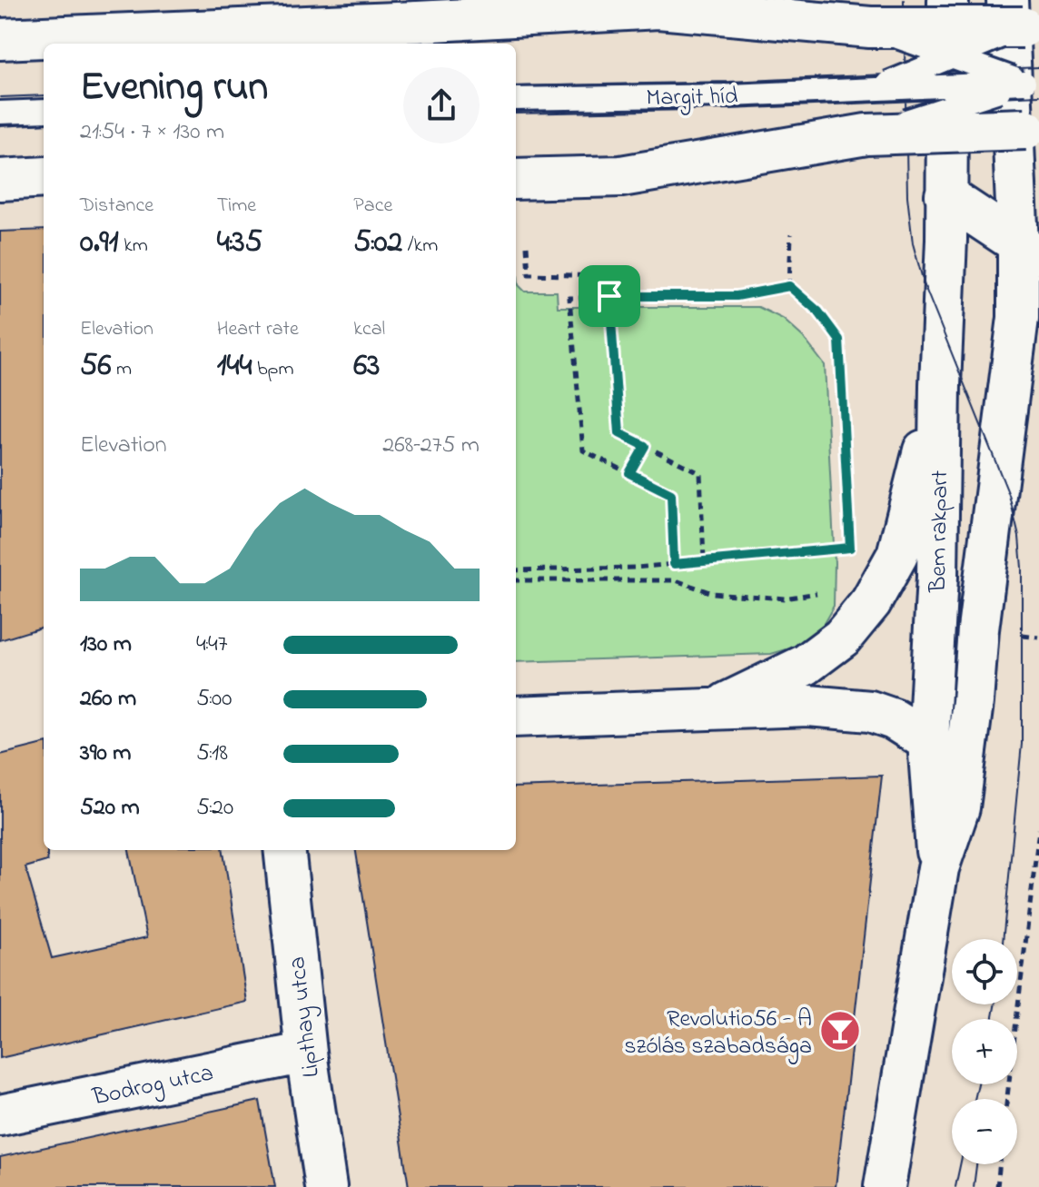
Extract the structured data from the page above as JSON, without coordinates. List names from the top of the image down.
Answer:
{
  "streets": {
    "main road": [
      "Margit híd",
      "Bem rakpart",
      "Lipthay utca",
      "Bodrog utca"
    ]
  },
  "crossings": [
    ["Margit híd", "Bem rakpart"],
    ["Lipthay utca", "Bodrog utca"]
  ],
  "places": {
    "bar": ["Revolutio56 - A szólás szabadsága"]
  },
  "page": {
    "heading": ["Evening run", "21:54 · 7 × 130 m"],
    "stats": [
      ["Distance", "0.91 km"],
      ["Time", "4:35"],
      ["Pace", "5:02 /km"],
      ["Elevation", "56 m"],
      ["Heart rate", "144 bpm"],
      ["kcal", "63"]
    ],
    "chart": ["Elevation", "268–275 m"],
    "list": [
      {
        "name": "130 m",
        "note": "4:47"
      },
      {
        "name": "260 m",
        "note": "5:00"
      },
      {
        "name": "390 m",
        "note": "5:18"
      },
      {
        "name": "520 m",
        "note": "5:20"
      }
    ],
    "map_buttons": ["+", "−"]
  }
}
